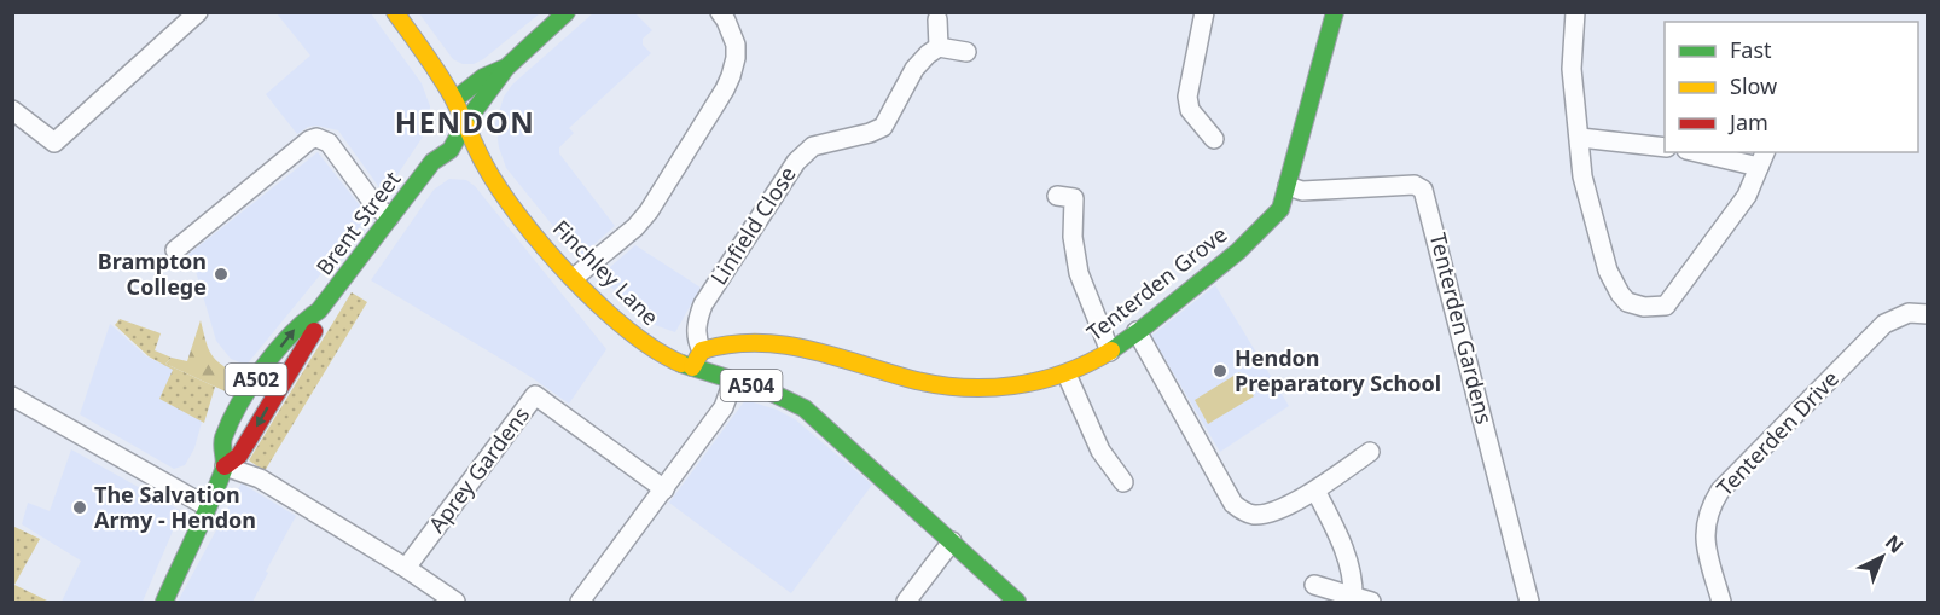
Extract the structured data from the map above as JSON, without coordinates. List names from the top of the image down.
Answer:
{
  "streets": {
    "main road": [
      "Brent Street",
      "Finchley Lane",
      "Tenterden Grove",
      "A502",
      "A504"
    ],
    "street": [
      "Linfield Close",
      "Tenterden Gardens",
      "Tenterden Drive",
      "Aprey Gardens"
    ]
  },
  "crossings": [
    ["Brent Street", "Finchley Lane"],
    ["Brent Street", "A504"],
    ["Linfield Close", "Finchley Lane"],
    ["Linfield Close", "Tenterden Grove"],
    ["Finchley Lane", "Tenterden Grove"],
    ["Finchley Lane", "A504"],
    ["Tenterden Grove", "Tenterden Gardens"]
  ],
  "districts": ["HENDON"],
  "places": ["Brampton College", "Hendon Preparatory School", "The Salvation Army - Hendon"],
  "legend": ["Fast", "Slow", "Jam"],
  "north": "top right"
}
